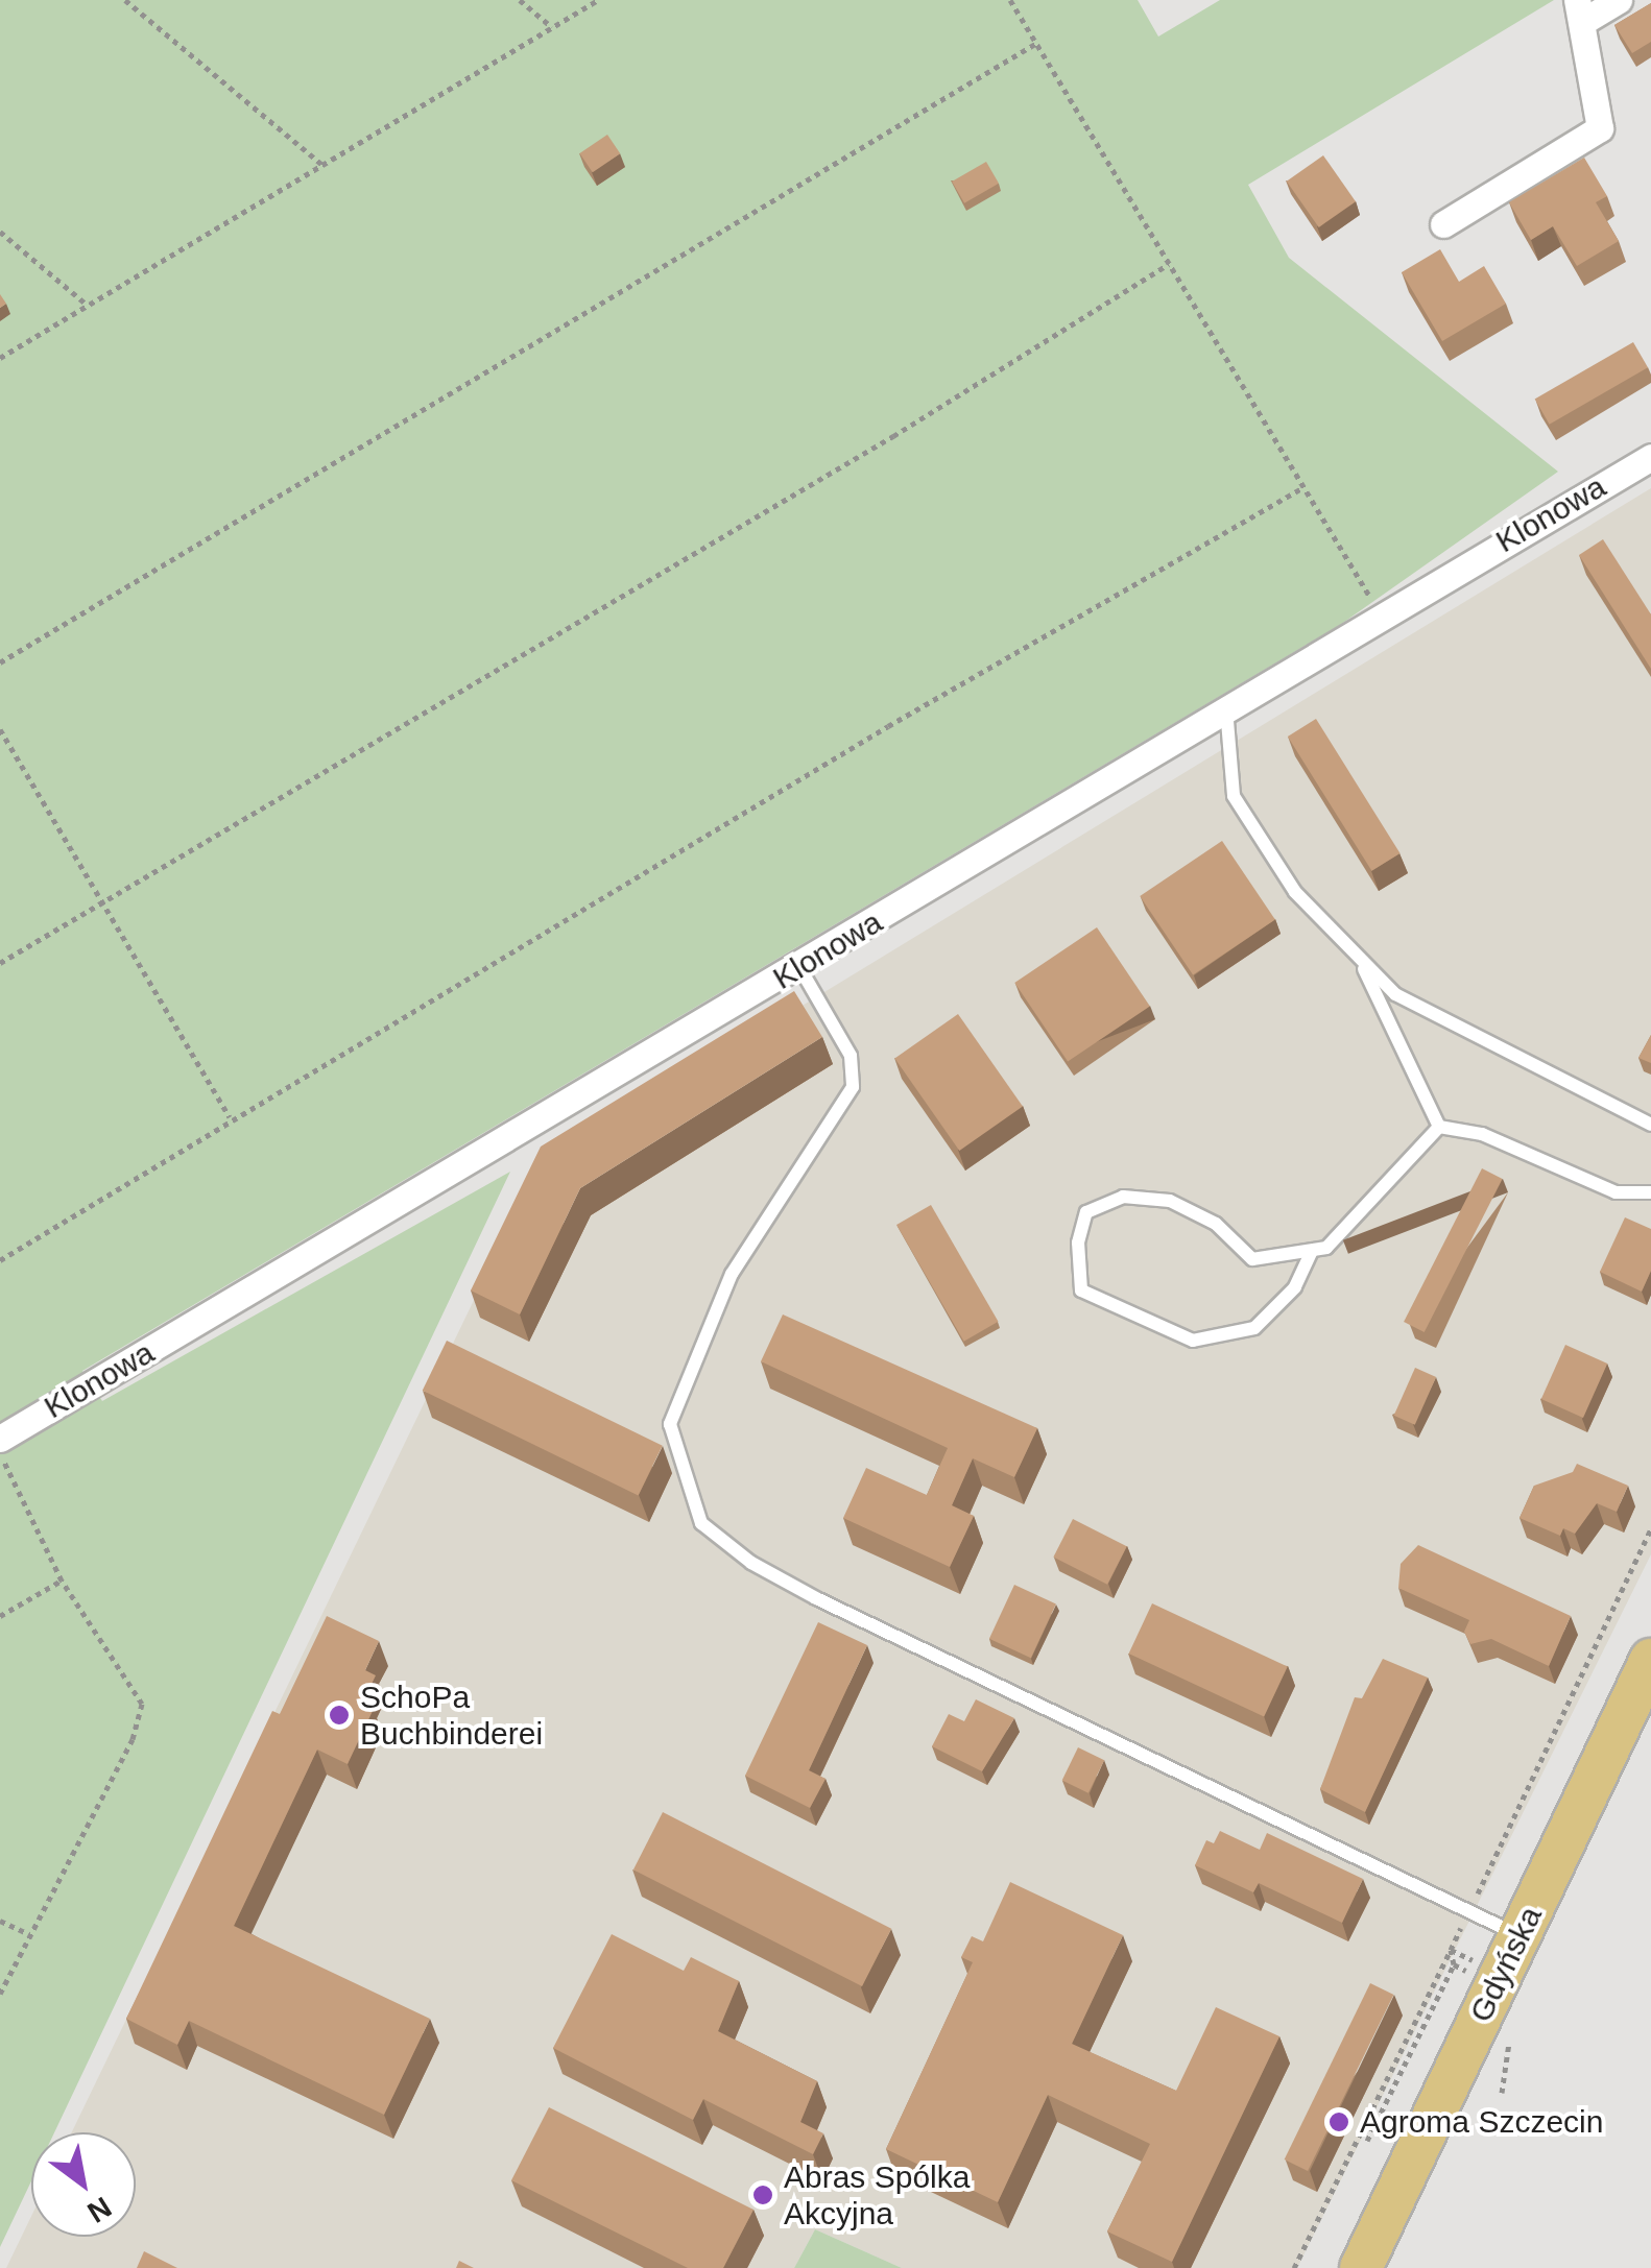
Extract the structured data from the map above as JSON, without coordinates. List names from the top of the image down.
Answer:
{
  "streets": {
    "main road": ["Gdyńska"],
    "street": ["Klonowa"]
  },
  "places": ["SchoPa Buchbinderei", "Agroma Szczecin", "Abras Spólka Akcyjna"],
  "north": "bottom right"
}
